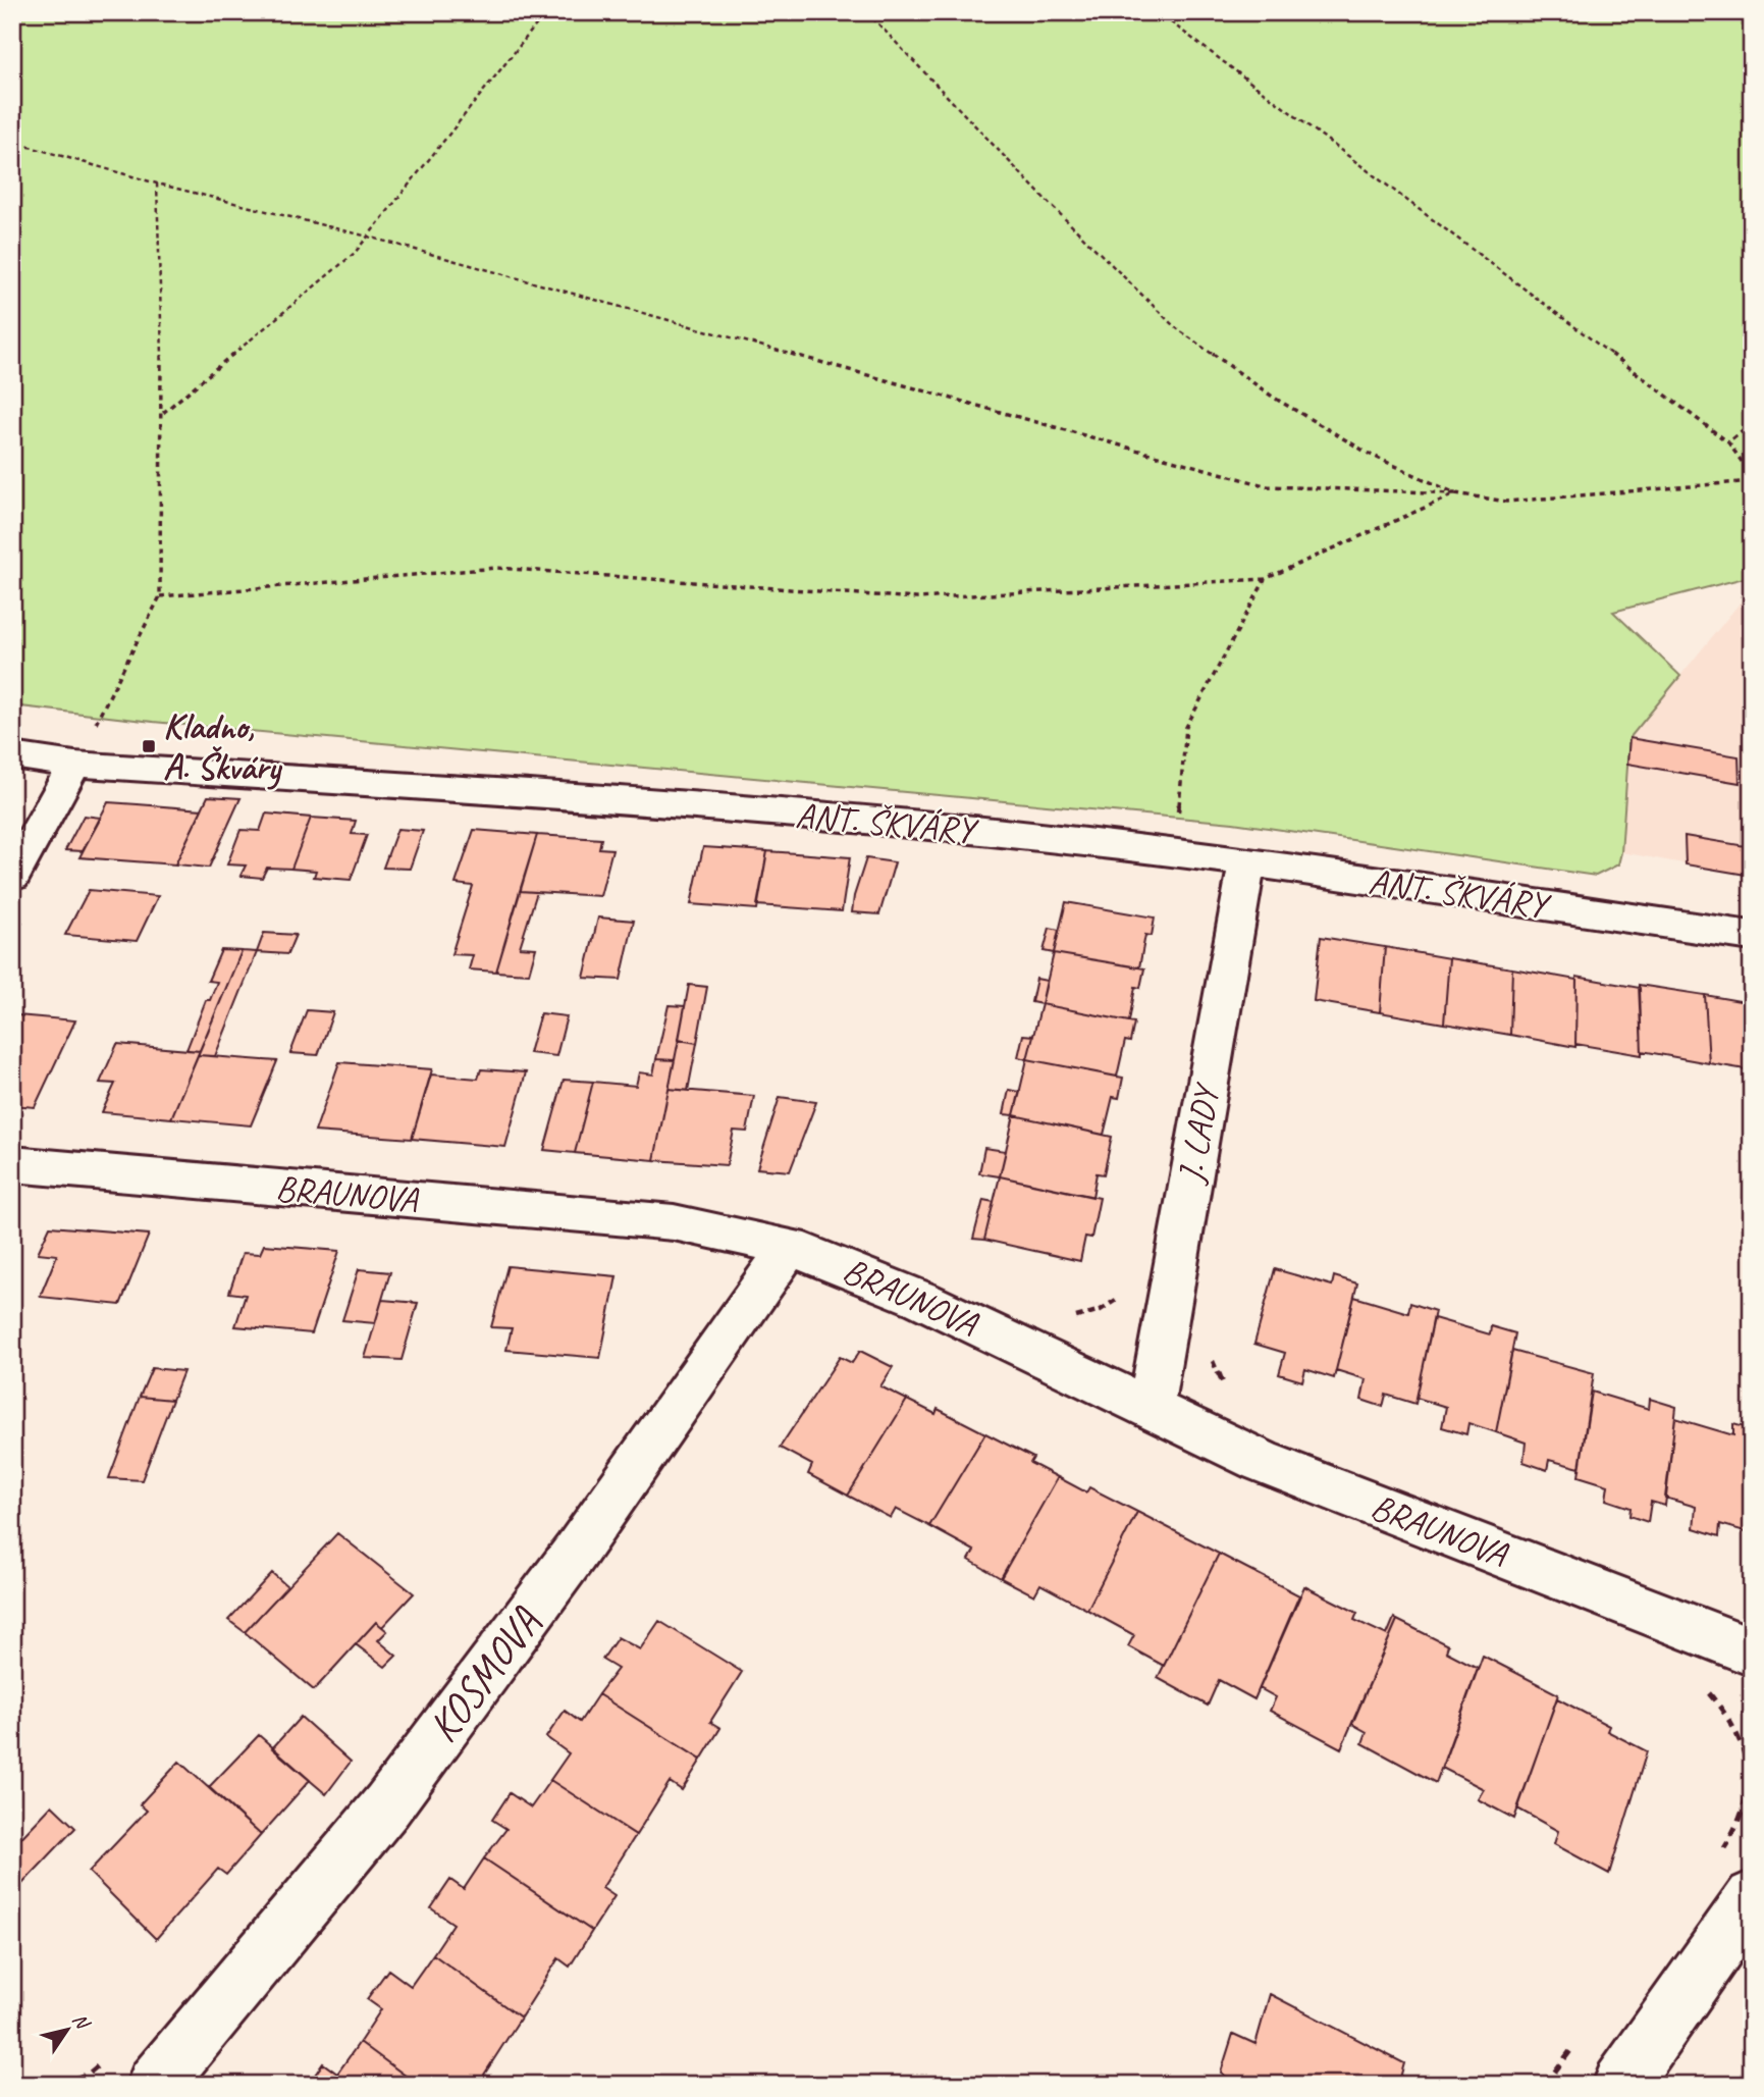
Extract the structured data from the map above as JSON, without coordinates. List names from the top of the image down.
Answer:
{
  "streets": {
    "street": [
      "ANT. ŠKVÁRY",
      "J. LADY",
      "BRAUNOVA",
      "KOSMOVA"
    ]
  },
  "crossings": [
    ["ANT. ŠKVÁRY", "J. LADY"],
    ["J. LADY", "BRAUNOVA"],
    ["BRAUNOVA", "KOSMOVA"]
  ],
  "places": {
    "transit": ["Kladno, A. Škváry"]
  },
  "north": "top right"
}
